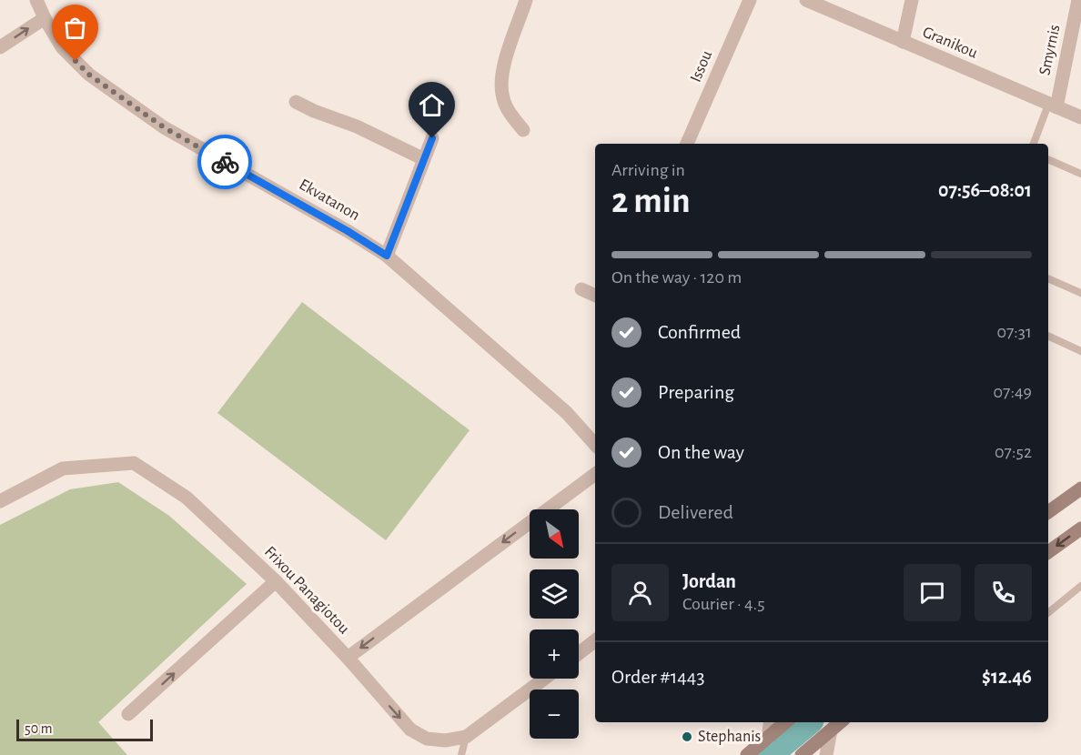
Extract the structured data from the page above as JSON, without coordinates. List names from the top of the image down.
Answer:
{
  "streets": {
    "street": [
      "Granikou",
      "Smyrnis",
      "Issou",
      "Ekvatanon",
      "Frixou Panagiotou"
    ]
  },
  "crossings": [
    ["Granikou", "Smyrnis"]
  ],
  "one_way": ["Frixou Panagiotou"],
  "places": ["Stephanis"],
  "scale_bar": "50 m",
  "north": "bottom right",
  "page": {
    "heading": ["2 min", "Arriving in", "07:56–08:01"],
    "panel": [
      "Jordan",
      "Courier · 4.5",
      "Order #1443",
      "$12.46"
    ],
    "bar": "On the way · 120 m",
    "list": [
      ["Confirmed", "07:31"],
      ["Preparing", "07:49"],
      ["On the way", "07:52"],
      "Delivered"
    ],
    "map_buttons": ["+", "−"],
    "scale": "50 m"
  }
}
